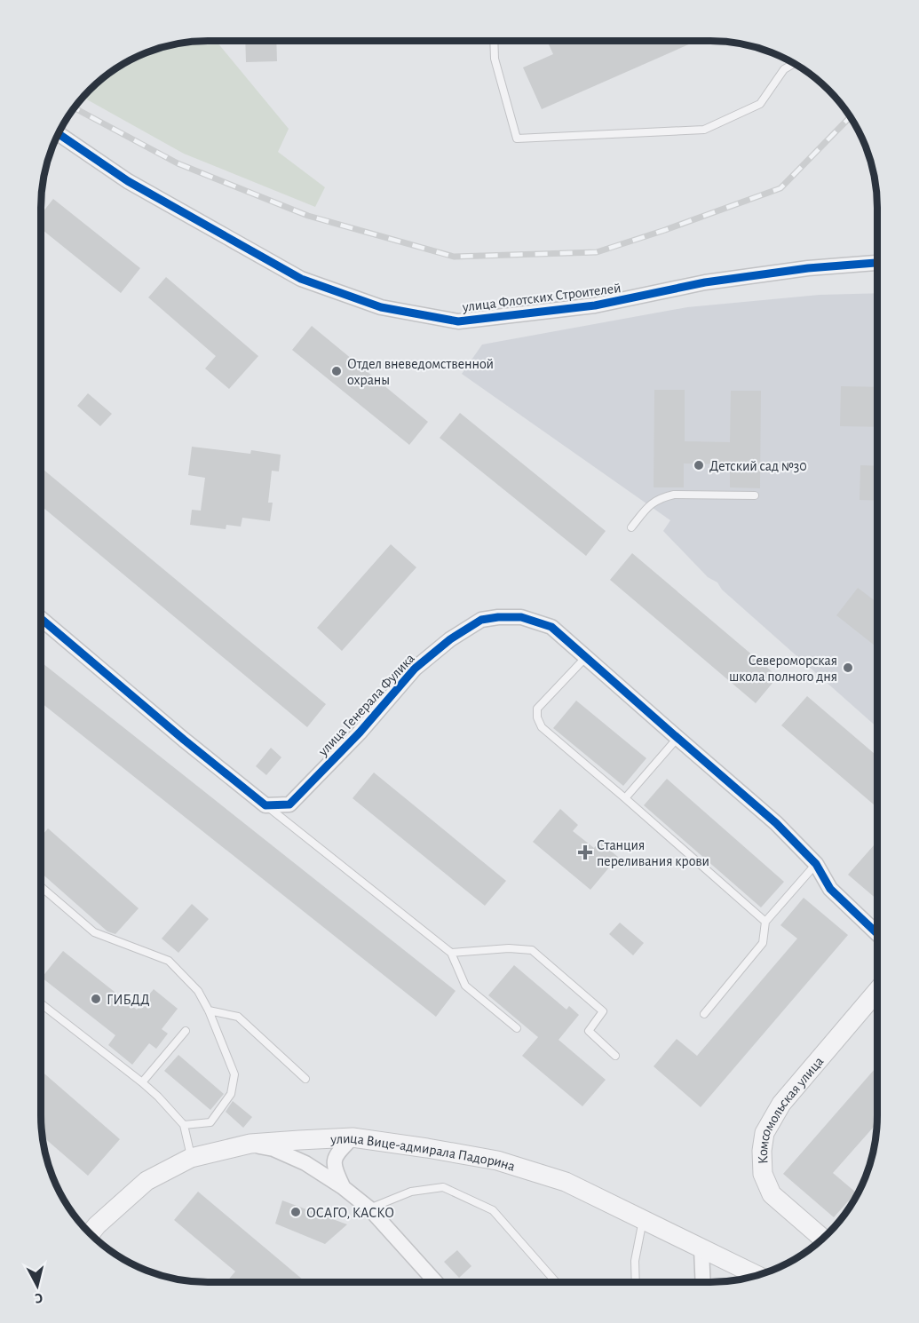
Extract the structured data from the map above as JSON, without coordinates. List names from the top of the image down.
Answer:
{
  "streets": {
    "street": [
      "улица Флотских Строителей",
      "улица Генерала Фулика",
      "Комсомольская улица",
      "улица Вице-адмирала Падорина"
    ]
  },
  "places": {
    "other": [
      "Отдел вневедомственной охраны",
      "Детский сад №30",
      "Североморская школа полного дня",
      "ГИБДД",
      "ОСАГО, КАСКО"
    ],
    "health": ["Станция переливания крови"]
  },
  "north": "bottom"
}
